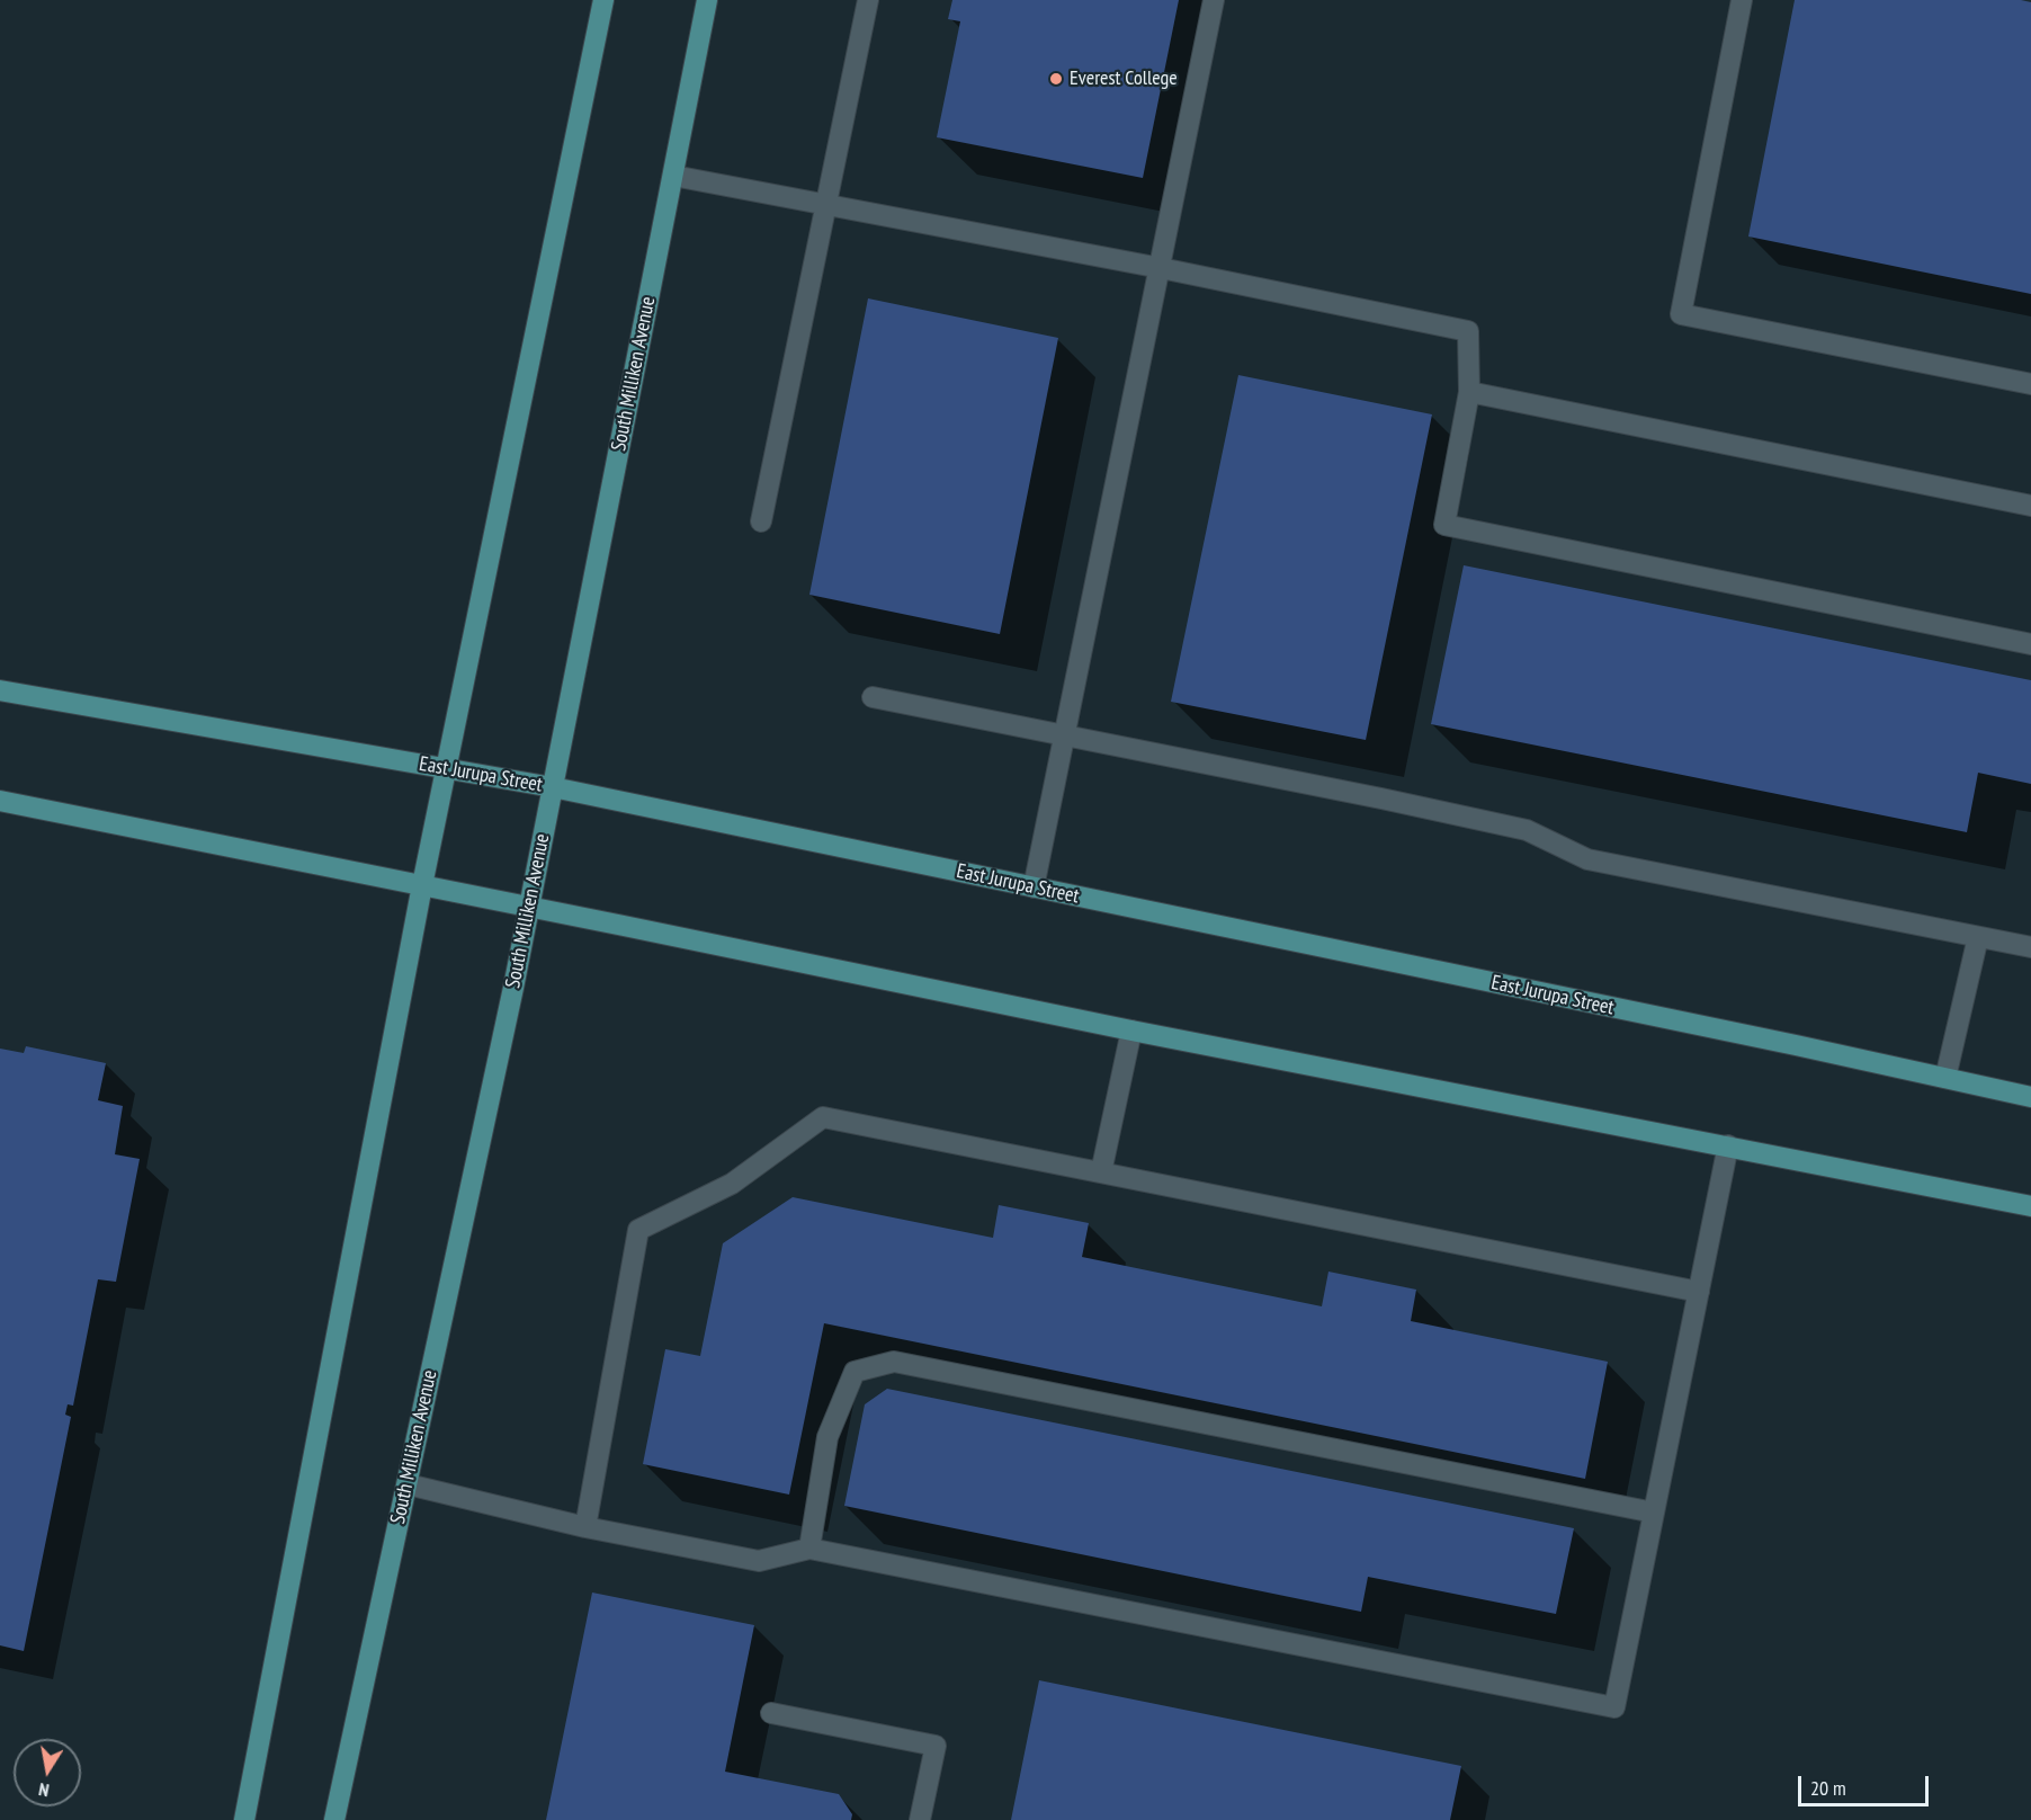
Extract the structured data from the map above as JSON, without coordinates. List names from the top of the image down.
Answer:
{
  "streets": {
    "main road": ["South Milliken Avenue", "East Jurupa Street"]
  },
  "crossings": [
    ["South Milliken Avenue", "East Jurupa Street"]
  ],
  "places": ["Everest College"],
  "scale_bar": "20 m",
  "north": "bottom"
}
